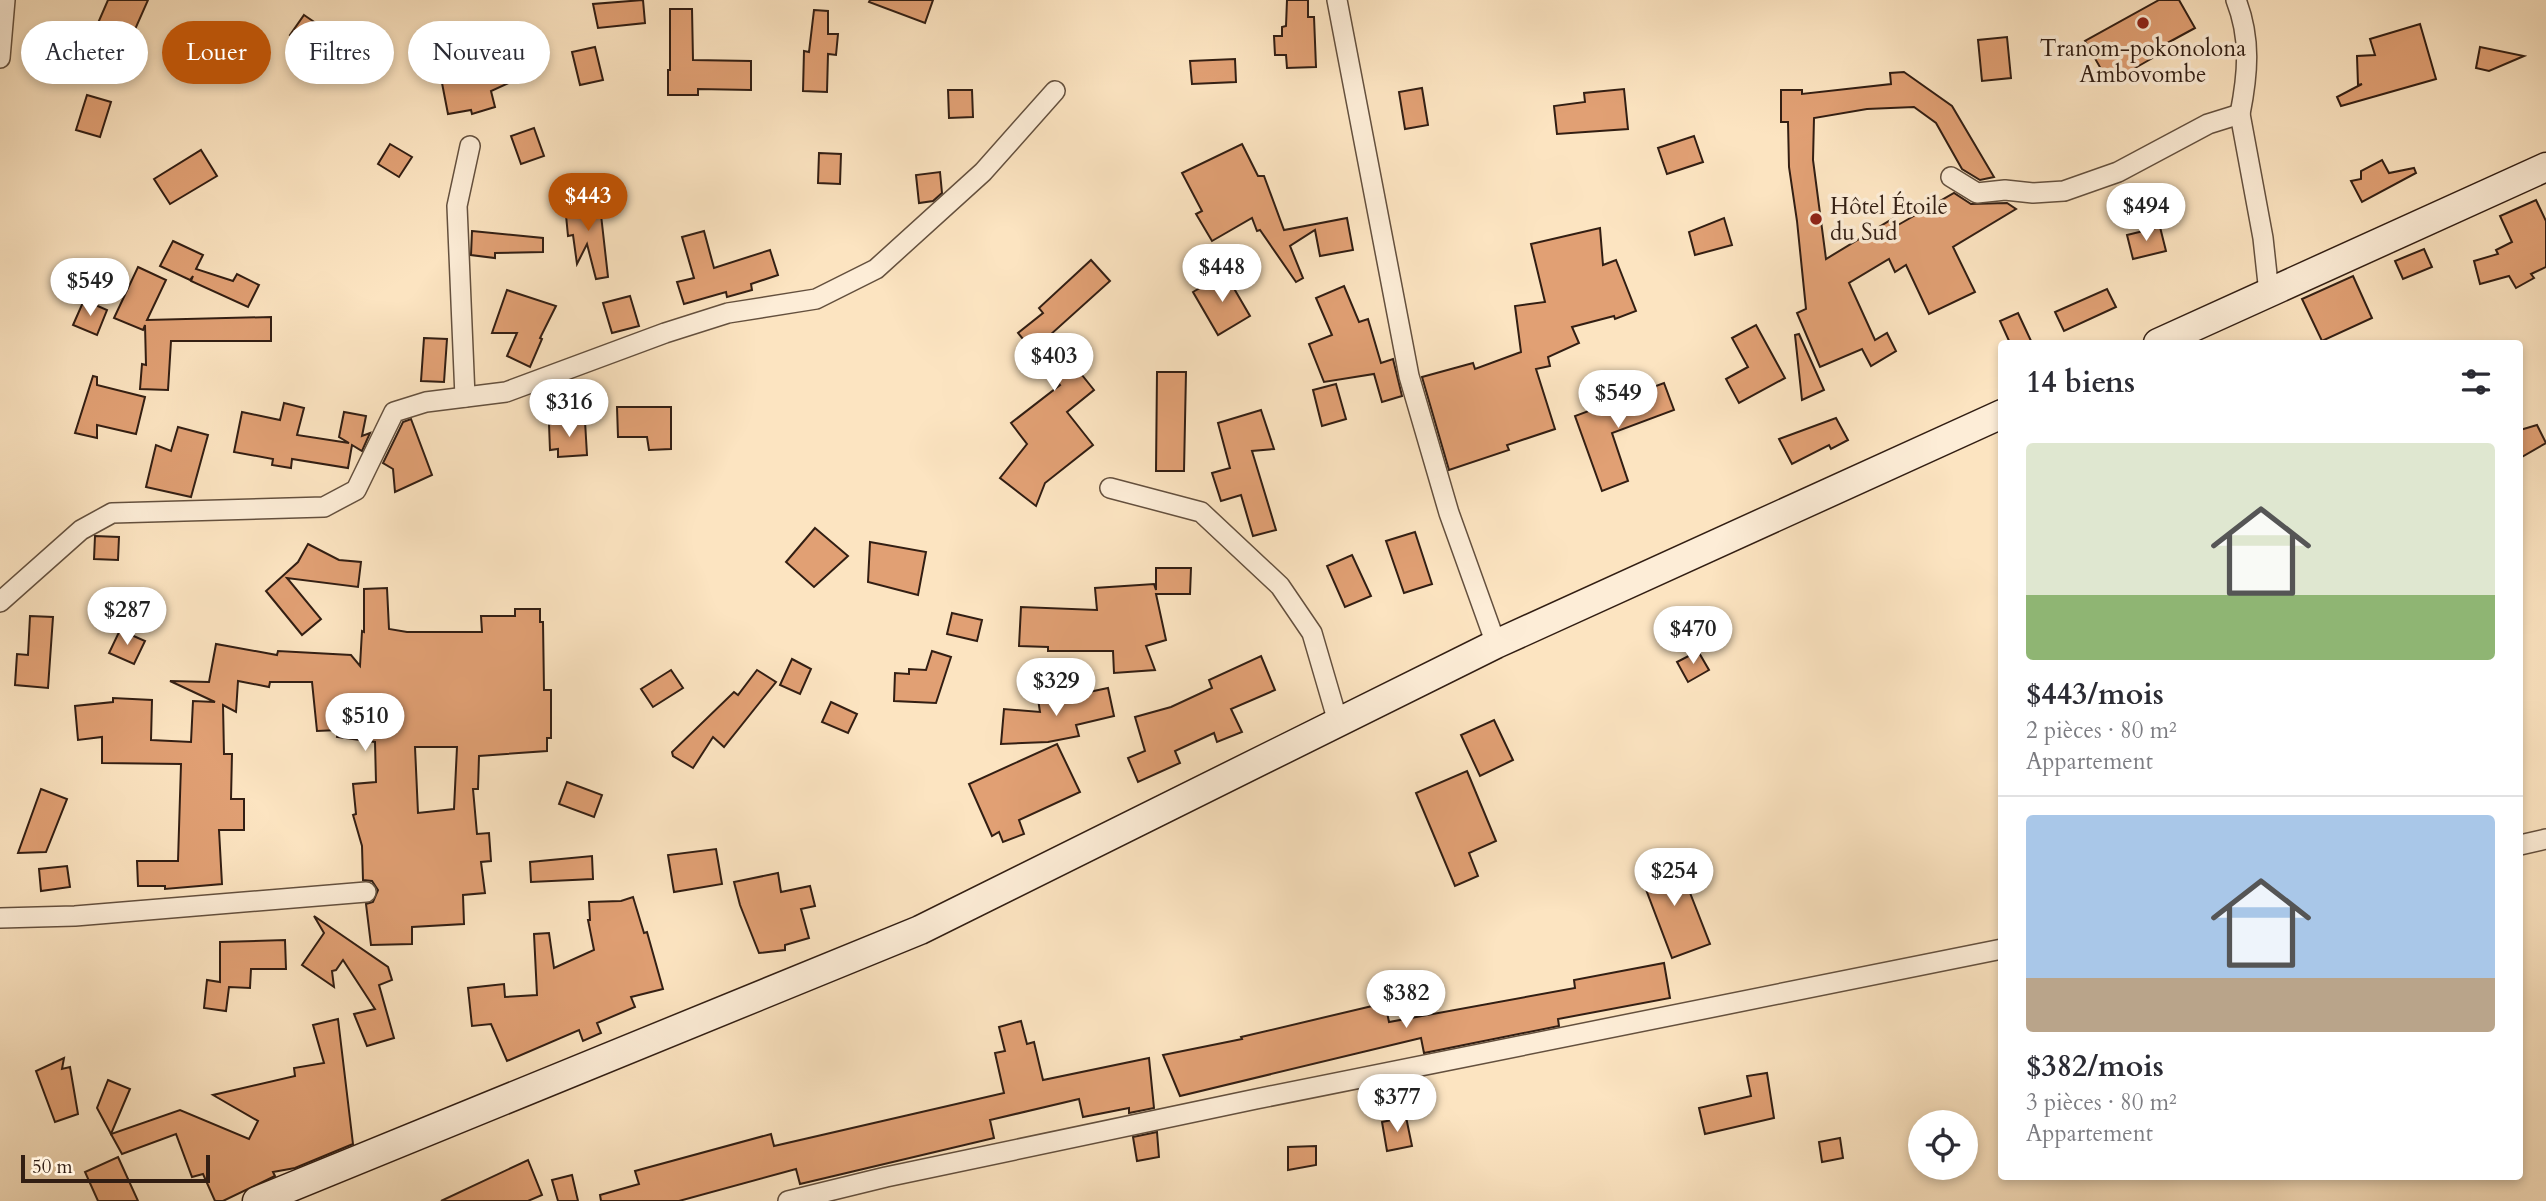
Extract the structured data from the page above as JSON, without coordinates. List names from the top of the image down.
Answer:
{
  "places": ["Tranom-pokonolona Ambovombe", "Hôtel Étoile du Sud"],
  "scale_bar": "50 m",
  "page": {
    "chip": [
      "Acheter",
      "Louer",
      "Filtres",
      "Nouveau"
    ],
    "price": [
      "$443",
      "$494",
      "$448",
      "$549",
      "$403",
      "$549",
      "$316",
      "$287",
      "$470",
      "$329",
      "$510",
      "$254",
      "$382",
      "$377"
    ],
    "heading": "14 biens",
    "list": [
      {
        "name": "$443/mois",
        "note": "2 pièces · 80 m² · Appartement"
      },
      {
        "name": "$382/mois",
        "note": "3 pièces · 80 m² · Appartement"
      }
    ],
    "scale": "50 m"
  }
}
